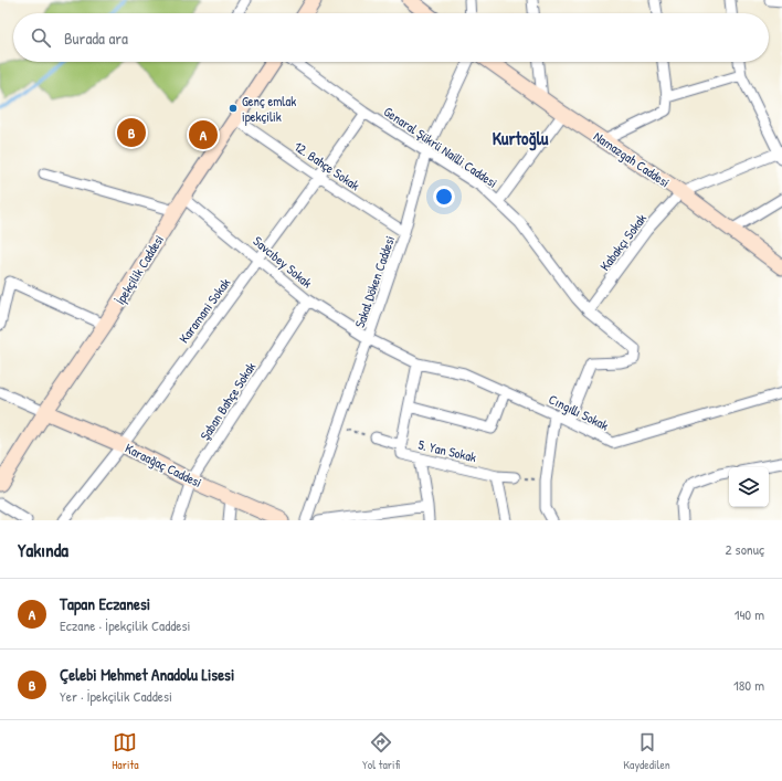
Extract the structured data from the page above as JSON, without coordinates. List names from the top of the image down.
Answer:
{
  "streets": {
    "main road": ["Namazgah Caddesi", "İpekçilik Caddesi", "Karaağaç Caddesi"],
    "street": [
      "Genaral Şükrü Nailli Caddesi",
      "12. Bahçe Sokak",
      "Kabakçı Sokak",
      "Savcıbey Sokak",
      "Sakal Döken Caddesi",
      "Karamani Sokak",
      "Şaban Bahçe Sokak",
      "Cıngıllı Sokak",
      "5. Yan Sokak"
    ]
  },
  "crossings": [
    ["Genaral Şükrü Nailli Caddesi", "Kabakçı Sokak"],
    ["Genaral Şükrü Nailli Caddesi", "Sakal Döken Caddesi"],
    ["Genaral Şükrü Nailli Caddesi", "Karamani Sokak"],
    ["Genaral Şükrü Nailli Caddesi", "Cıngıllı Sokak"],
    ["Namazgah Caddesi", "Kabakçı Sokak"],
    ["12. Bahçe Sokak", "İpekçilik Caddesi"],
    ["12. Bahçe Sokak", "Sakal Döken Caddesi"],
    ["12. Bahçe Sokak", "Karamani Sokak"],
    ["Savcıbey Sokak", "İpekçilik Caddesi"],
    ["Savcıbey Sokak", "Sakal Döken Caddesi"],
    ["Savcıbey Sokak", "Karamani Sokak"],
    ["Savcıbey Sokak", "Şaban Bahçe Sokak"],
    ["Savcıbey Sokak", "Cıngıllı Sokak"],
    ["İpekçilik Caddesi", "Karaağaç Caddesi"],
    ["Sakal Döken Caddesi", "Cıngıllı Sokak"],
    ["Karamani Sokak", "Karaağaç Caddesi"],
    ["Şaban Bahçe Sokak", "Karaağaç Caddesi"]
  ],
  "districts": ["Kurtoğlu"],
  "places": ["Genç emlak ipekçilik"],
  "page": {
    "search": "Burada ara",
    "pins": ["B", "A"],
    "heading": ["Yakında", "2 sonuç"],
    "list": [
      {
        "mark": "A",
        "name": "Tapan Eczanesi",
        "note": "Eczane · İpekçilik Caddesi",
        "value": "140 m"
      },
      {
        "mark": "B",
        "name": "Çelebi Mehmet Anadolu Lisesi",
        "note": "Yer · İpekçilik Caddesi",
        "value": "180 m"
      }
    ],
    "nav": ["Harita", "Yol tarifi", "Kaydedilen"]
  }
}
